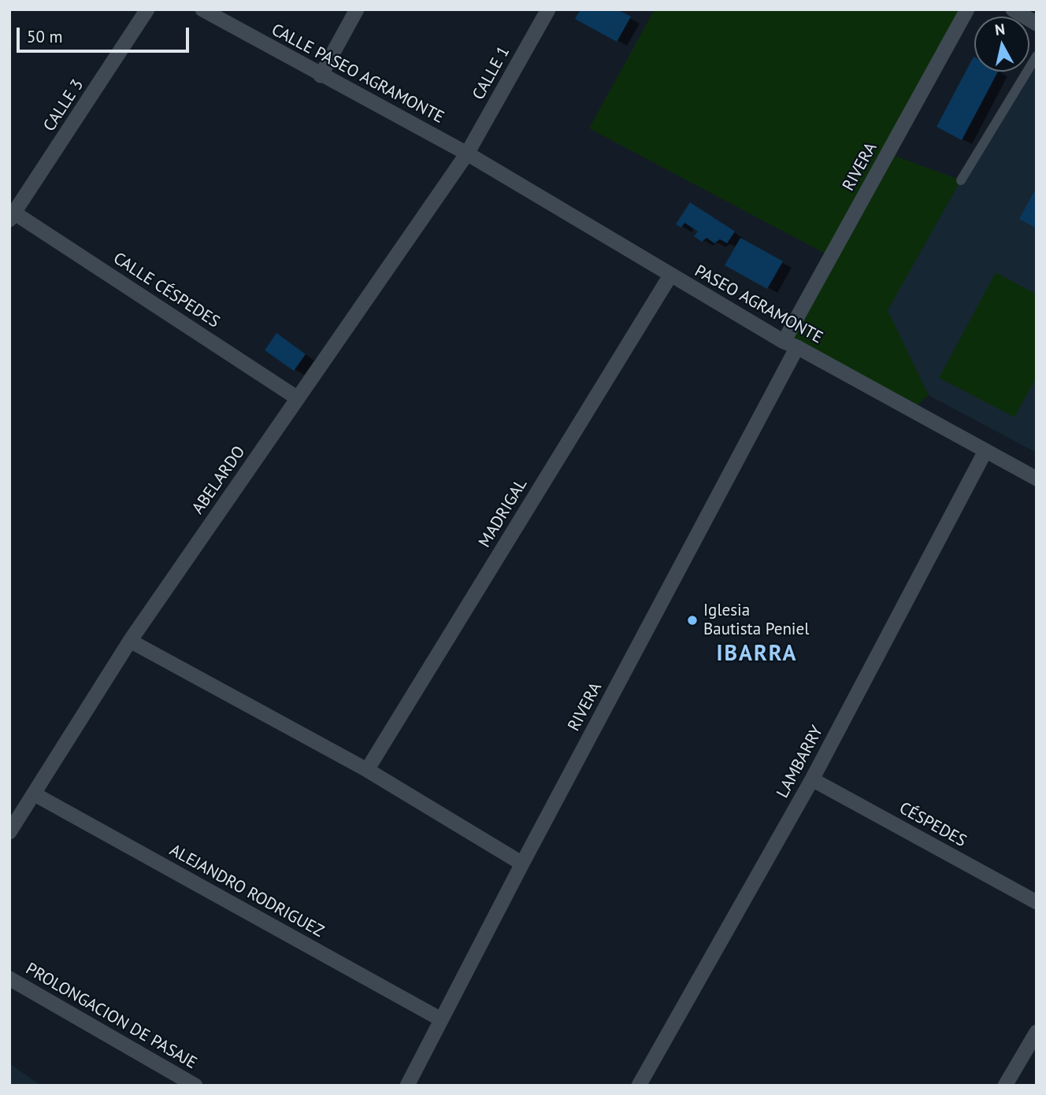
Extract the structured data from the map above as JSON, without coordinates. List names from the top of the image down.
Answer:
{
  "streets": {
    "street": [
      "CALLE 1",
      "CALLE PASEO AGRAMONTE",
      "CALLE 3",
      "RIVERA",
      "CALLE CÉSPEDES",
      "PASEO AGRAMONTE",
      "ABELARDO",
      "MADRIGAL",
      "LAMBARRY",
      "CÉSPEDES",
      "ALEJANDRO RODRIGUEZ",
      "PROLONGACION DE PASAJE"
    ]
  },
  "crossings": [
    ["CALLE 1", "CALLE PASEO AGRAMONTE"],
    ["CALLE 1", "PASEO AGRAMONTE"],
    ["CALLE 1", "ABELARDO"],
    ["CALLE PASEO AGRAMONTE", "PASEO AGRAMONTE"],
    ["CALLE PASEO AGRAMONTE", "ABELARDO"],
    ["CALLE 3", "CALLE CÉSPEDES"],
    ["RIVERA", "PASEO AGRAMONTE"],
    ["RIVERA", "ALEJANDRO RODRIGUEZ"],
    ["CALLE CÉSPEDES", "ABELARDO"],
    ["PASEO AGRAMONTE", "ABELARDO"],
    ["PASEO AGRAMONTE", "MADRIGAL"],
    ["PASEO AGRAMONTE", "LAMBARRY"],
    ["ABELARDO", "ALEJANDRO RODRIGUEZ"],
    ["LAMBARRY", "CÉSPEDES"]
  ],
  "districts": ["IBARRA"],
  "places": ["Iglesia Bautista Peniel"],
  "scale_bar": "50 m",
  "north": "top"
}
